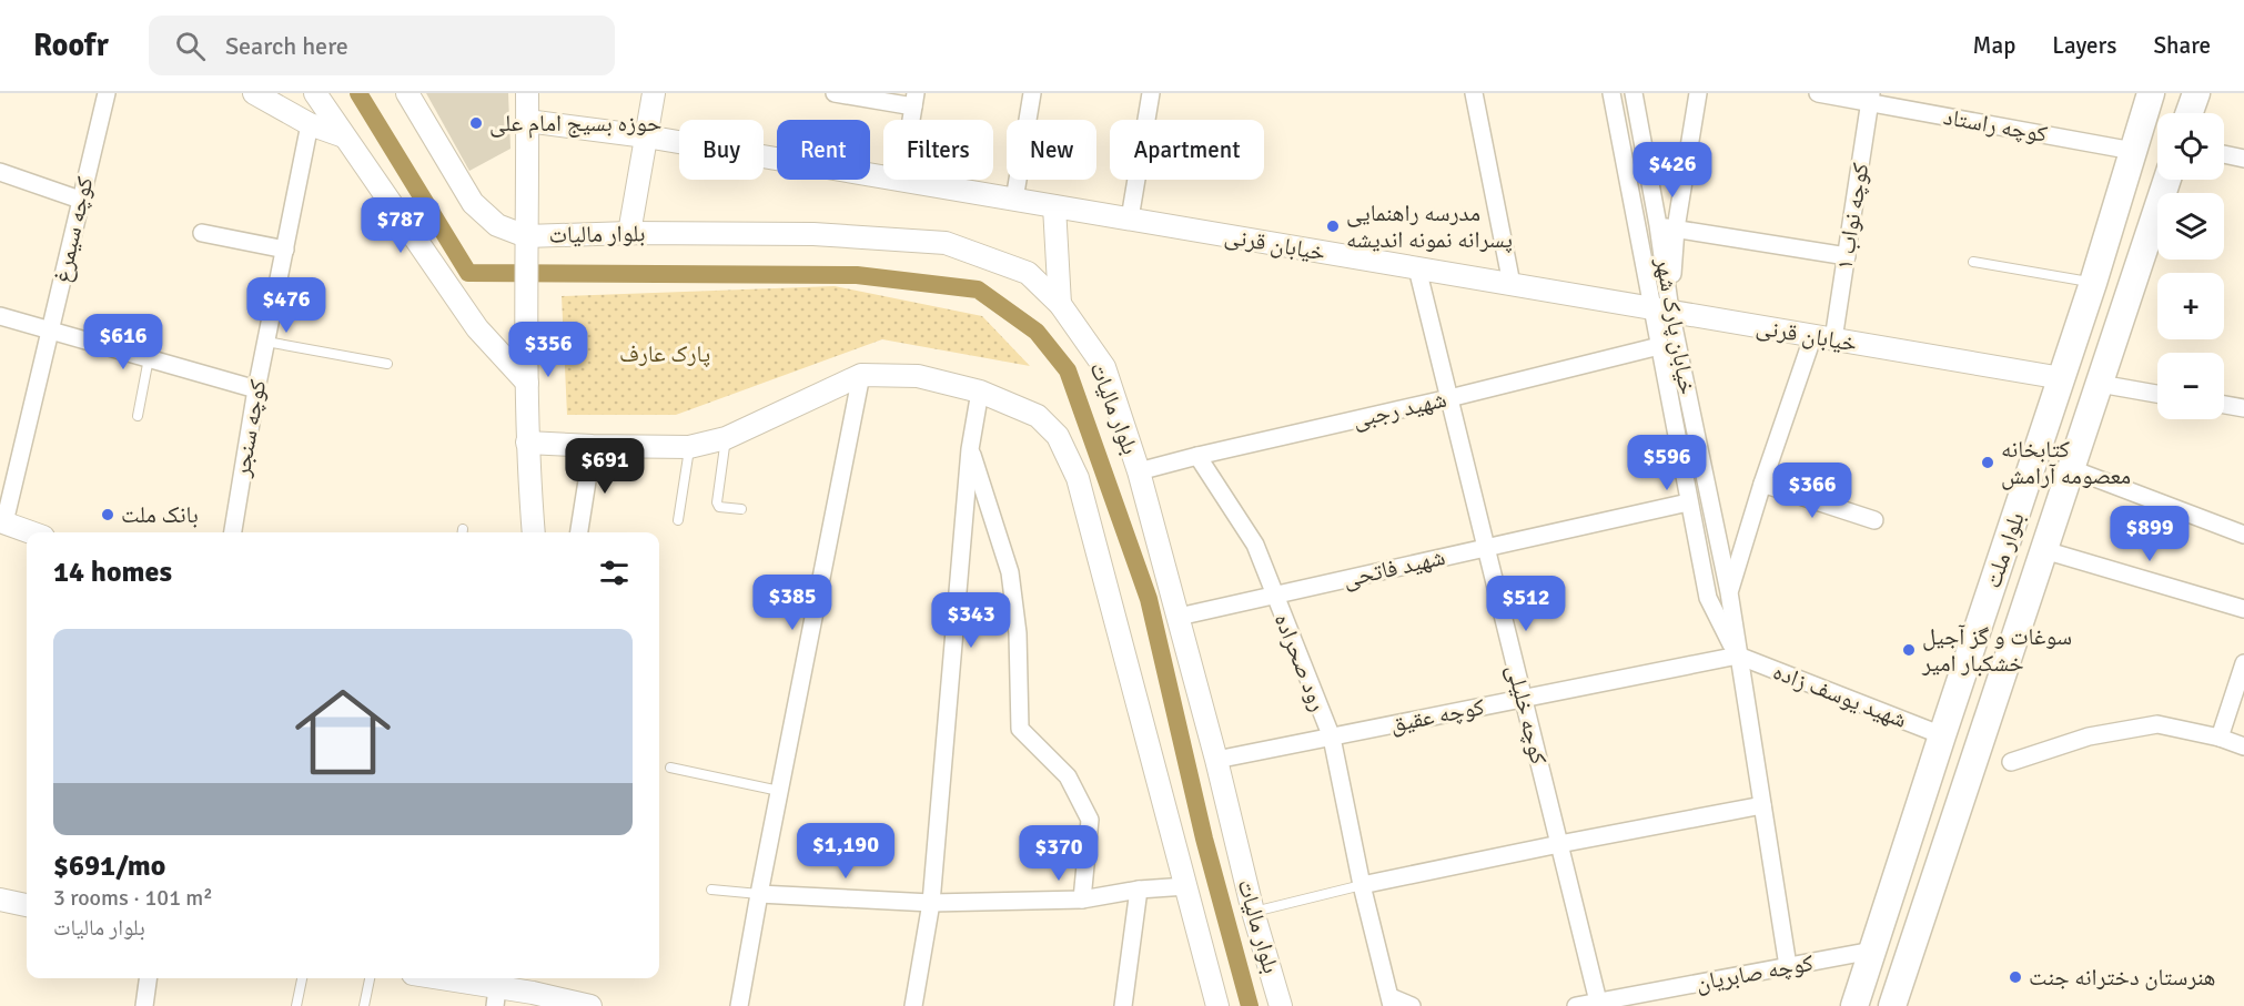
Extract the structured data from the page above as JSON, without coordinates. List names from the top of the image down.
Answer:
{
  "streets": {
    "main road": ["بلوار ملت"],
    "street": [
      "کوچه راستاد",
      "کوچه نواب ۱",
      "کوچه سیمرغ",
      "بلوار مالیات",
      "خیابان قرنی",
      "خیابان پارک شهر",
      "شهید رجبی",
      "کوچه سنجر",
      "شهید فاتحی",
      "رود صحراده",
      "شهید یوسف زاده",
      "کوچه خلیلی",
      "کوچه عقیق",
      "کوچه صابریان"
    ]
  },
  "crossings": [
    ["کوچه راستاد", "کوچه نواب ۱"],
    ["کوچه راستاد", "بلوار ملت"],
    ["کوچه نواب ۱", "خیابان قرنی"],
    ["بلوار مالیات", "شهید رجبی"],
    ["بلوار مالیات", "شهید فاتحی"],
    ["بلوار مالیات", "کوچه عقیق"],
    ["خیابان قرنی", "خیابان پارک شهر"],
    ["خیابان قرنی", "بلوار ملت"],
    ["خیابان قرنی", "کوچه خلیلی"],
    ["خیابان پارک شهر", "شهید رجبی"],
    ["خیابان پارک شهر", "شهید فاتحی"],
    ["خیابان پارک شهر", "شهید یوسف زاده"],
    ["خیابان پارک شهر", "کوچه عقیق"],
    ["شهید رجبی", "رود صحراده"],
    ["شهید رجبی", "کوچه خلیلی"],
    ["بلوار ملت", "شهید یوسف زاده"],
    ["بلوار ملت", "کوچه صابریان"],
    ["شهید فاتحی", "رود صحراده"],
    ["شهید فاتحی", "کوچه خلیلی"],
    ["رود صحراده", "کوچه عقیق"],
    ["شهید یوسف زاده", "کوچه عقیق"],
    ["کوچه خلیلی", "کوچه عقیق"],
    ["کوچه خلیلی", "کوچه صابریان"]
  ],
  "parks": ["پارک عارف"],
  "places": [
    "حوزه بسیج امام علی",
    "مدرسه راهنمایی پسرانه نمونه اندیشه",
    "کتابخانه معصومه آرامش",
    "بانک ملت",
    "سوغات و گز آجیل خشکبار امیر",
    "هنرستان دخترانه جنت"
  ],
  "page": {
    "header": "Roofr",
    "search": "Search here",
    "nav": ["Map", "Layers", "Share"],
    "map_buttons": ["+", "−"],
    "chip": [
      "Buy",
      "Rent",
      "Filters",
      "New",
      "Apartment"
    ],
    "price": [
      "$426",
      "$787",
      "$476",
      "$616",
      "$356",
      "$596",
      "$691",
      "$366",
      "$899",
      "$385",
      "$512",
      "$343",
      "$1,190",
      "$370"
    ],
    "heading": "14 homes",
    "list": [
      {
        "name": "$691/mo",
        "note": "3 rooms · 101 m² · بلوار مالیات"
      }
    ]
  }
}
